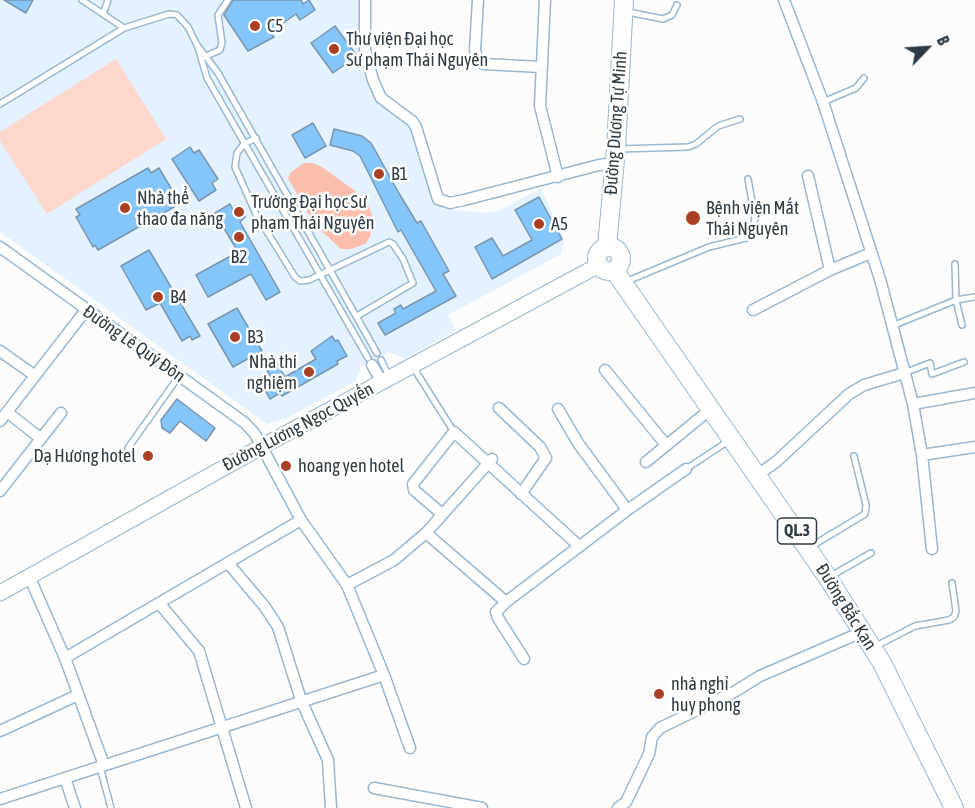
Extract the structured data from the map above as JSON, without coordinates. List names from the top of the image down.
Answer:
{
  "streets": {
    "highway": ["Đường Dương Tự Minh", "QL.3", "Đường Bắc Kạn"],
    "main road": ["Đường Lương Ngọc Quyến"],
    "street": ["Đường Lê Quý Đôn"]
  },
  "crossings": [
    ["Đường Dương Tự Minh", "Đường Lương Ngọc Quyến"],
    ["Đường Dương Tự Minh", "Đường Bắc Kạn"],
    ["Đường Lê Quý Đôn", "Đường Lương Ngọc Quyến"],
    ["Đường Lương Ngọc Quyến", "Đường Bắc Kạn"]
  ],
  "places": [
    "C5",
    "Thư viện Đại học Sư phạm Thái Nguyên",
    "B1",
    "Nhà thể thao đa năng",
    "Trường Đại học Sư phạm Thái Nguyên",
    "Bệnh viện Mắt Thái Nguyên",
    "A5",
    "B2",
    "B4",
    "B3",
    "Nhà thí nghiệm",
    "Dạ Hương hotel",
    "hoang yen hotel",
    "nhà nghỉ huy phong"
  ],
  "north": "top right"
}
